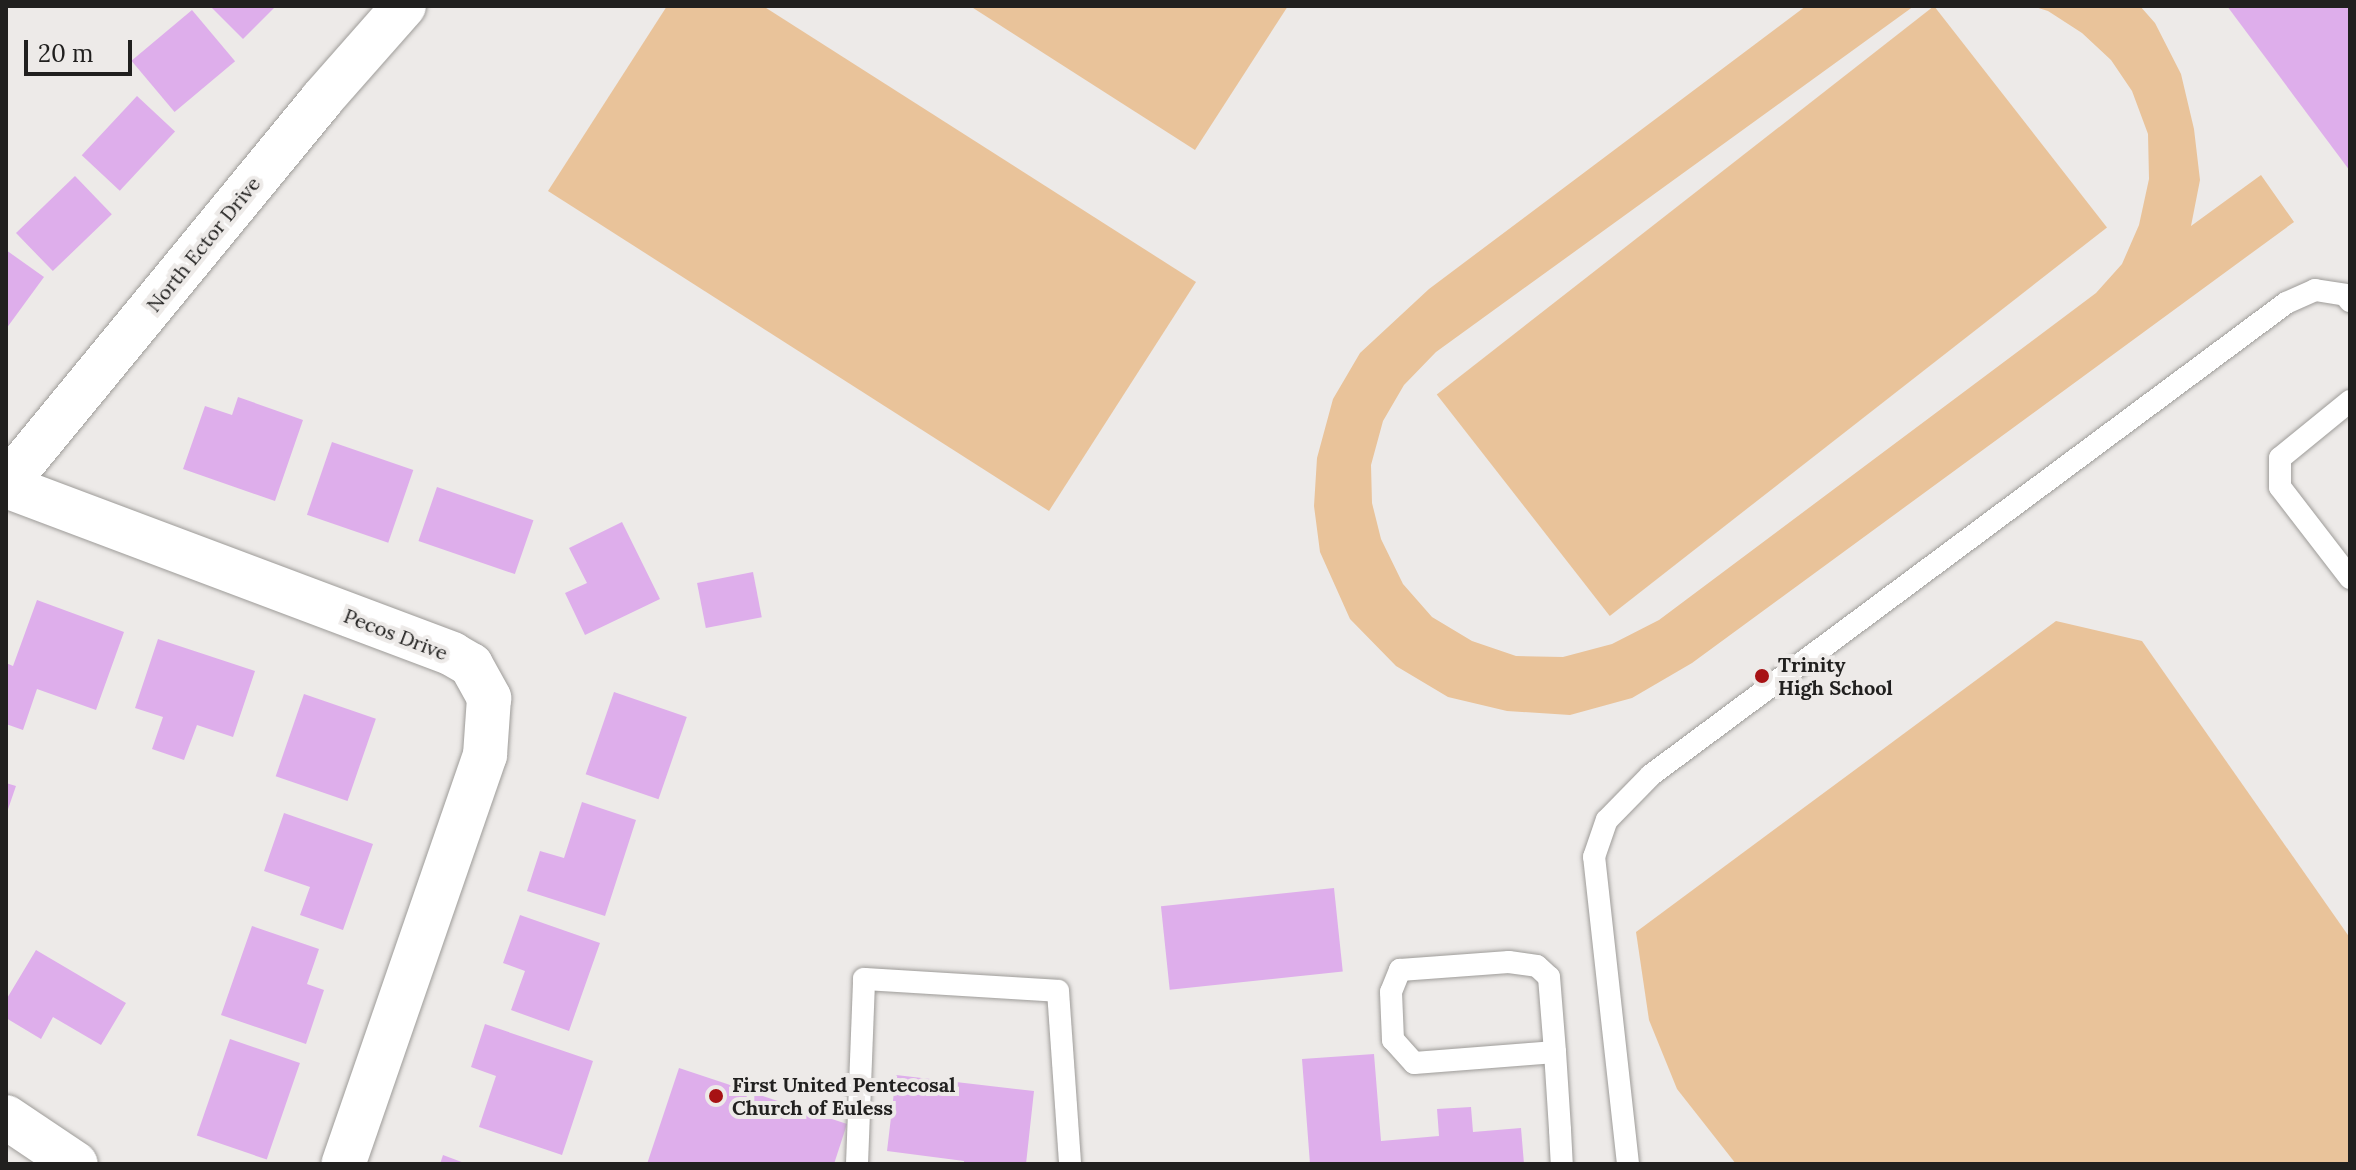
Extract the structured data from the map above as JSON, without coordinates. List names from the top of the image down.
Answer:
{
  "streets": {
    "street": ["North Ector Drive", "Pecos Drive"]
  },
  "crossings": [
    ["North Ector Drive", "Pecos Drive"]
  ],
  "places": ["Trinity High School", "First United Pentecosal Church of Euless"],
  "scale_bar": "20 m"
}
